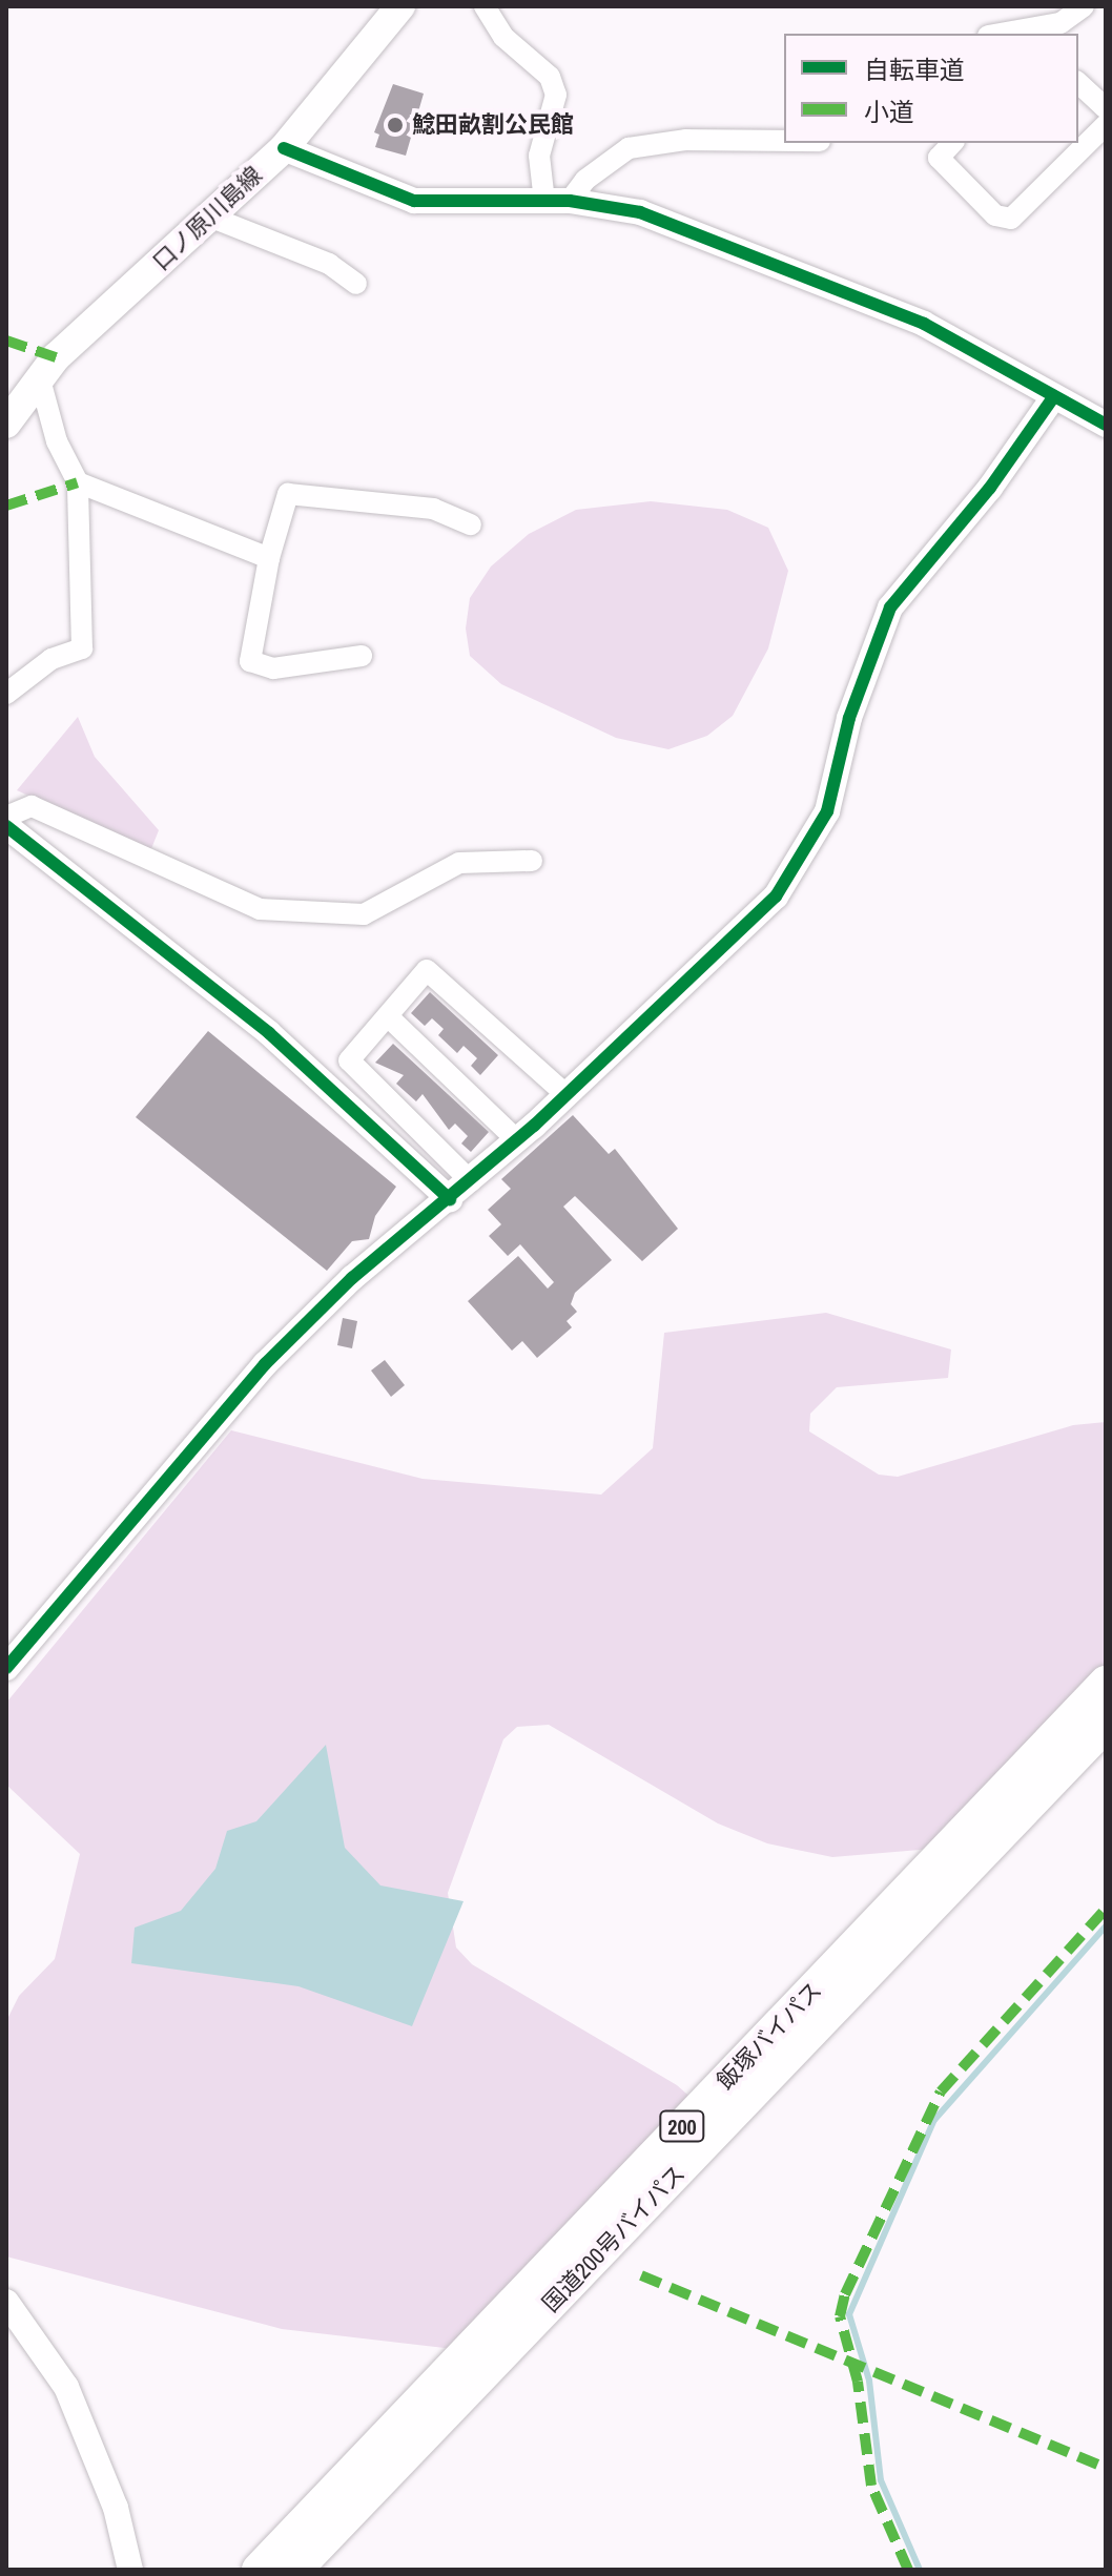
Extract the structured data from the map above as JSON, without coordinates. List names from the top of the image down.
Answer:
{
  "streets": {
    "highway": ["飯塚バイパス", "200", "国道200号バイパス"],
    "main road": ["口ノ原川島線"]
  },
  "places": ["鯰田畝割公民館"],
  "legend": ["自転車道", "小道"]
}
